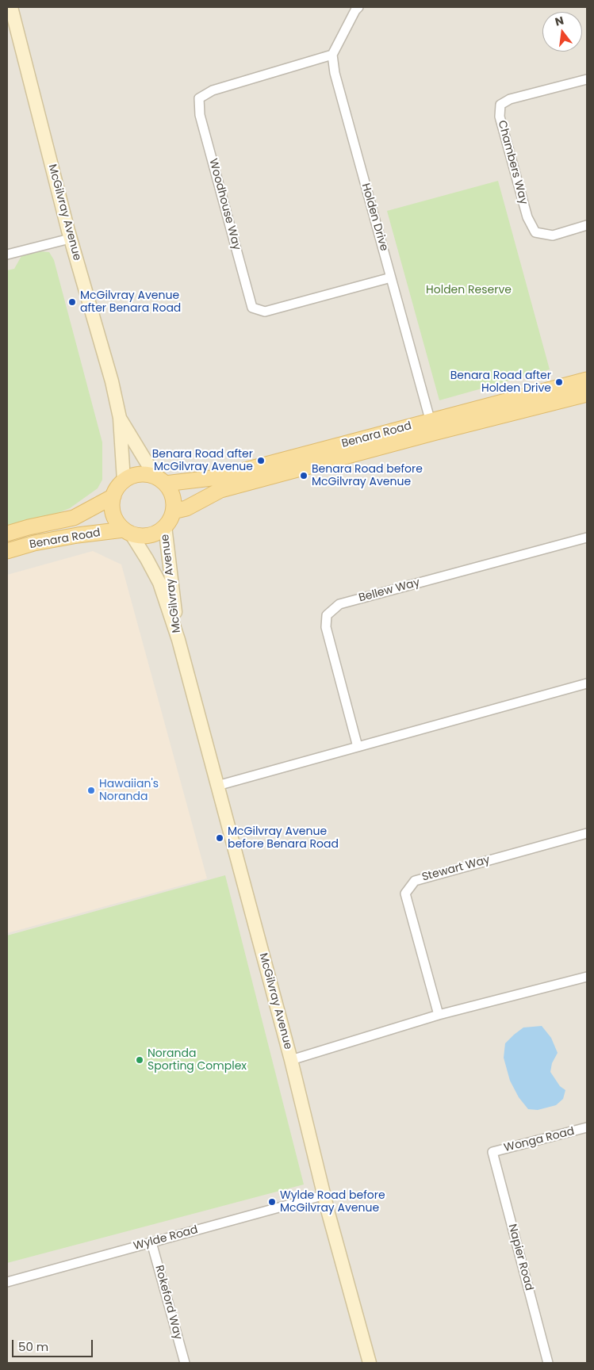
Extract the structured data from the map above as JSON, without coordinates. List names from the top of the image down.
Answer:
{
  "streets": {
    "main road": ["McGilvray Avenue", "Benara Road"],
    "street": [
      "Chambers Way",
      "Woodhouse Way",
      "Holden Drive",
      "Bellew Way",
      "Stewart Way",
      "Wonga Road",
      "Wylde Road",
      "Napier Road",
      "Rokeford Way"
    ]
  },
  "crossings": [
    ["Woodhouse Way", "Holden Drive"],
    ["McGilvray Avenue", "Benara Road"],
    ["McGilvray Avenue", "Wylde Road"],
    ["Holden Drive", "Benara Road"],
    ["Wonga Road", "Napier Road"],
    ["Wylde Road", "Rokeford Way"]
  ],
  "parks": ["Holden Reserve"],
  "places": [
    "McGilvray Avenue after Benara Road",
    "Benara Road after Holden Drive",
    "Benara Road after McGilvray Avenue",
    "Benara Road before McGilvray Avenue",
    "Hawaiian's Noranda",
    "McGilvray Avenue before Benara Road",
    "Noranda Sporting Complex",
    "Wylde Road before McGilvray Avenue"
  ],
  "scale_bar": "50 m",
  "north": "top"
}
